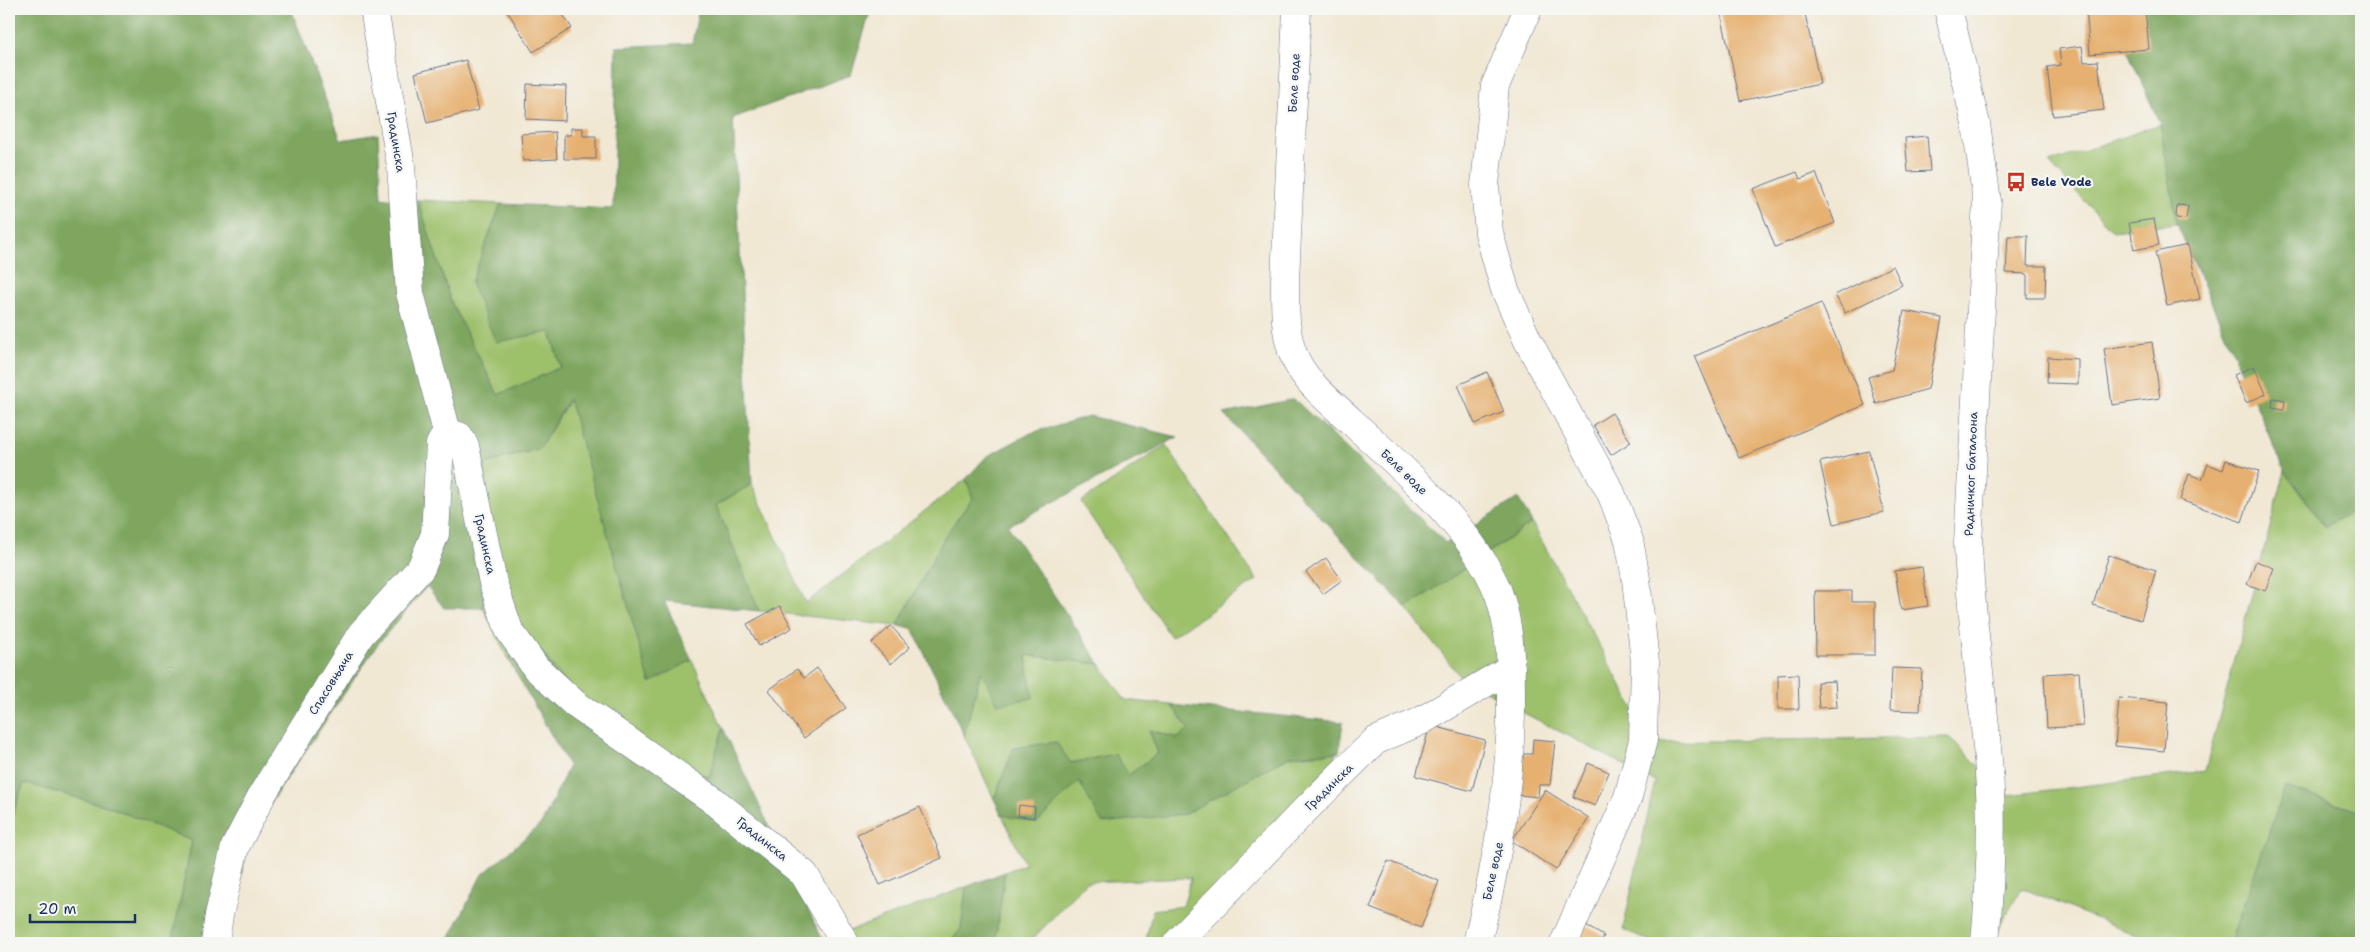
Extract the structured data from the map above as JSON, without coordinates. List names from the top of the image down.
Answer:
{
  "streets": {
    "street": [
      "Беле воде",
      "Градинска",
      "Радничког батаљона",
      "Спасовњача"
    ]
  },
  "crossings": [
    ["Беле воде", "Градинска"],
    ["Градинска", "Спасовњача"]
  ],
  "places": {
    "bus stop": ["Bele Vode"]
  },
  "scale_bar": "20 m"
}
